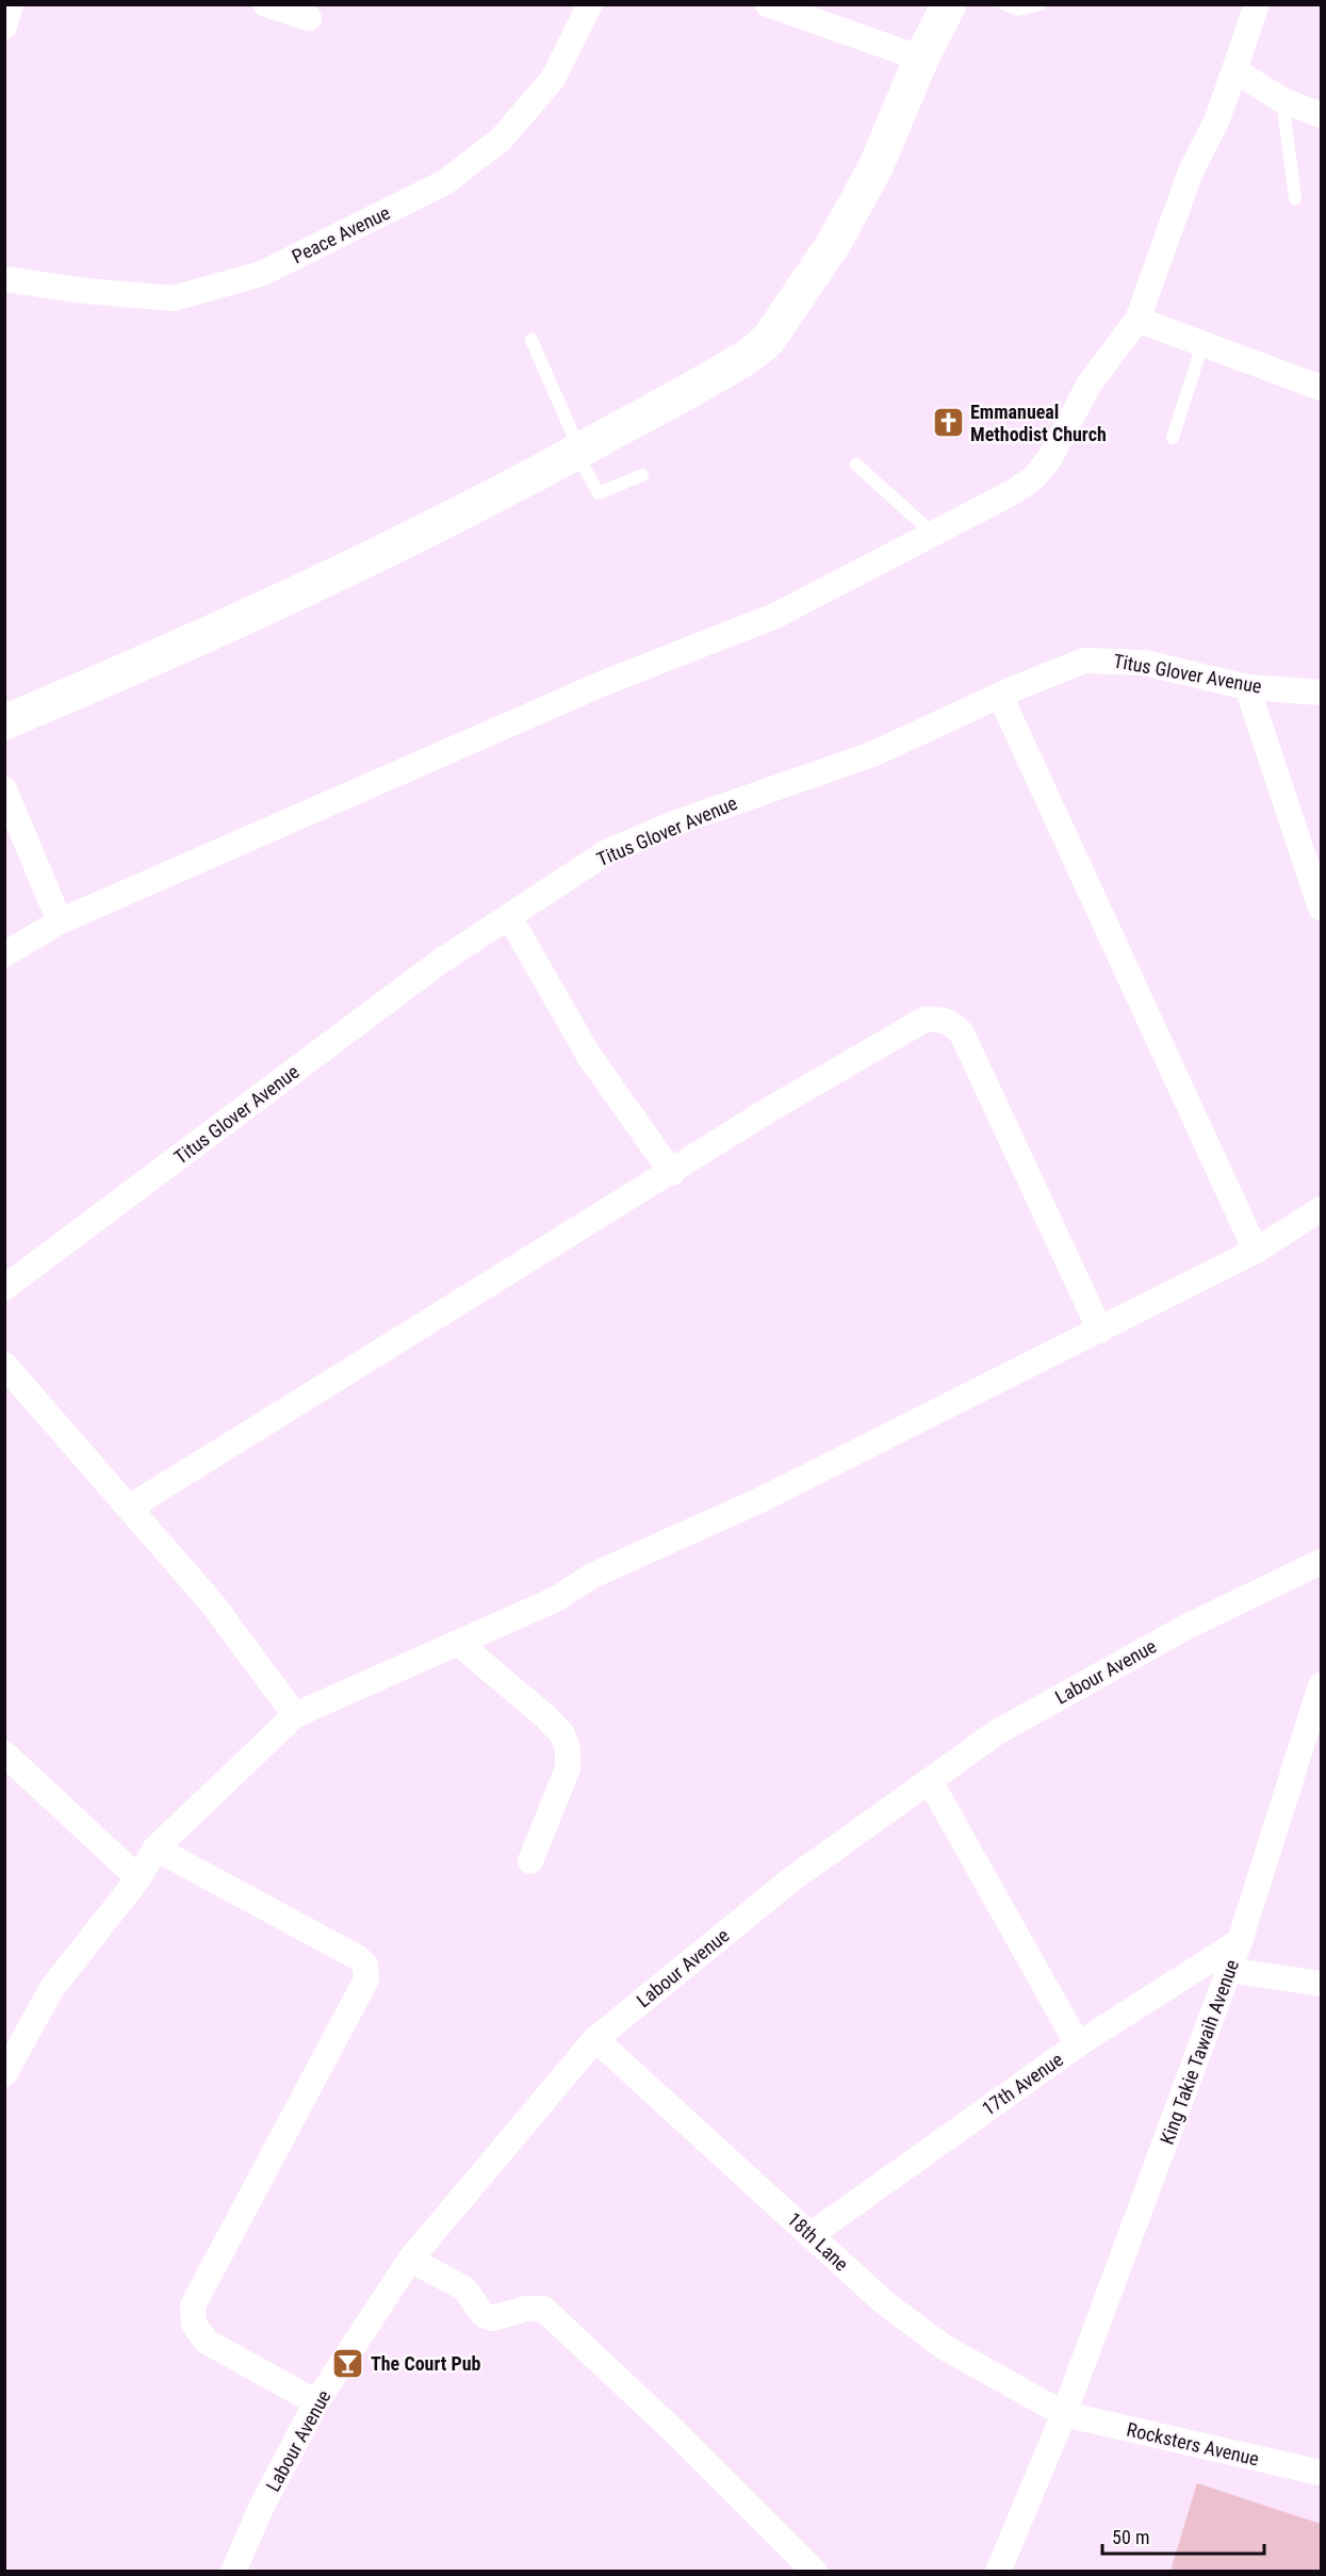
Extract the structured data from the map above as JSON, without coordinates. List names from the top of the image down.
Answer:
{
  "streets": {
    "street": [
      "Peace Avenue",
      "Titus Glover Avenue",
      "Labour Avenue",
      "King Takie Tawaih Avenue",
      "17th Avenue",
      "18th Lane",
      "Rocksters Avenue"
    ]
  },
  "crossings": [
    ["Labour Avenue", "18th Lane"],
    ["King Takie Tawaih Avenue", "17th Avenue"],
    ["King Takie Tawaih Avenue", "18th Lane"],
    ["King Takie Tawaih Avenue", "Rocksters Avenue"],
    ["17th Avenue", "18th Lane"],
    ["18th Lane", "Rocksters Avenue"]
  ],
  "places": {
    "church": ["Emmanueal Methodist Church"],
    "bar": ["The Court Pub"]
  },
  "scale_bar": "50 m"
}
